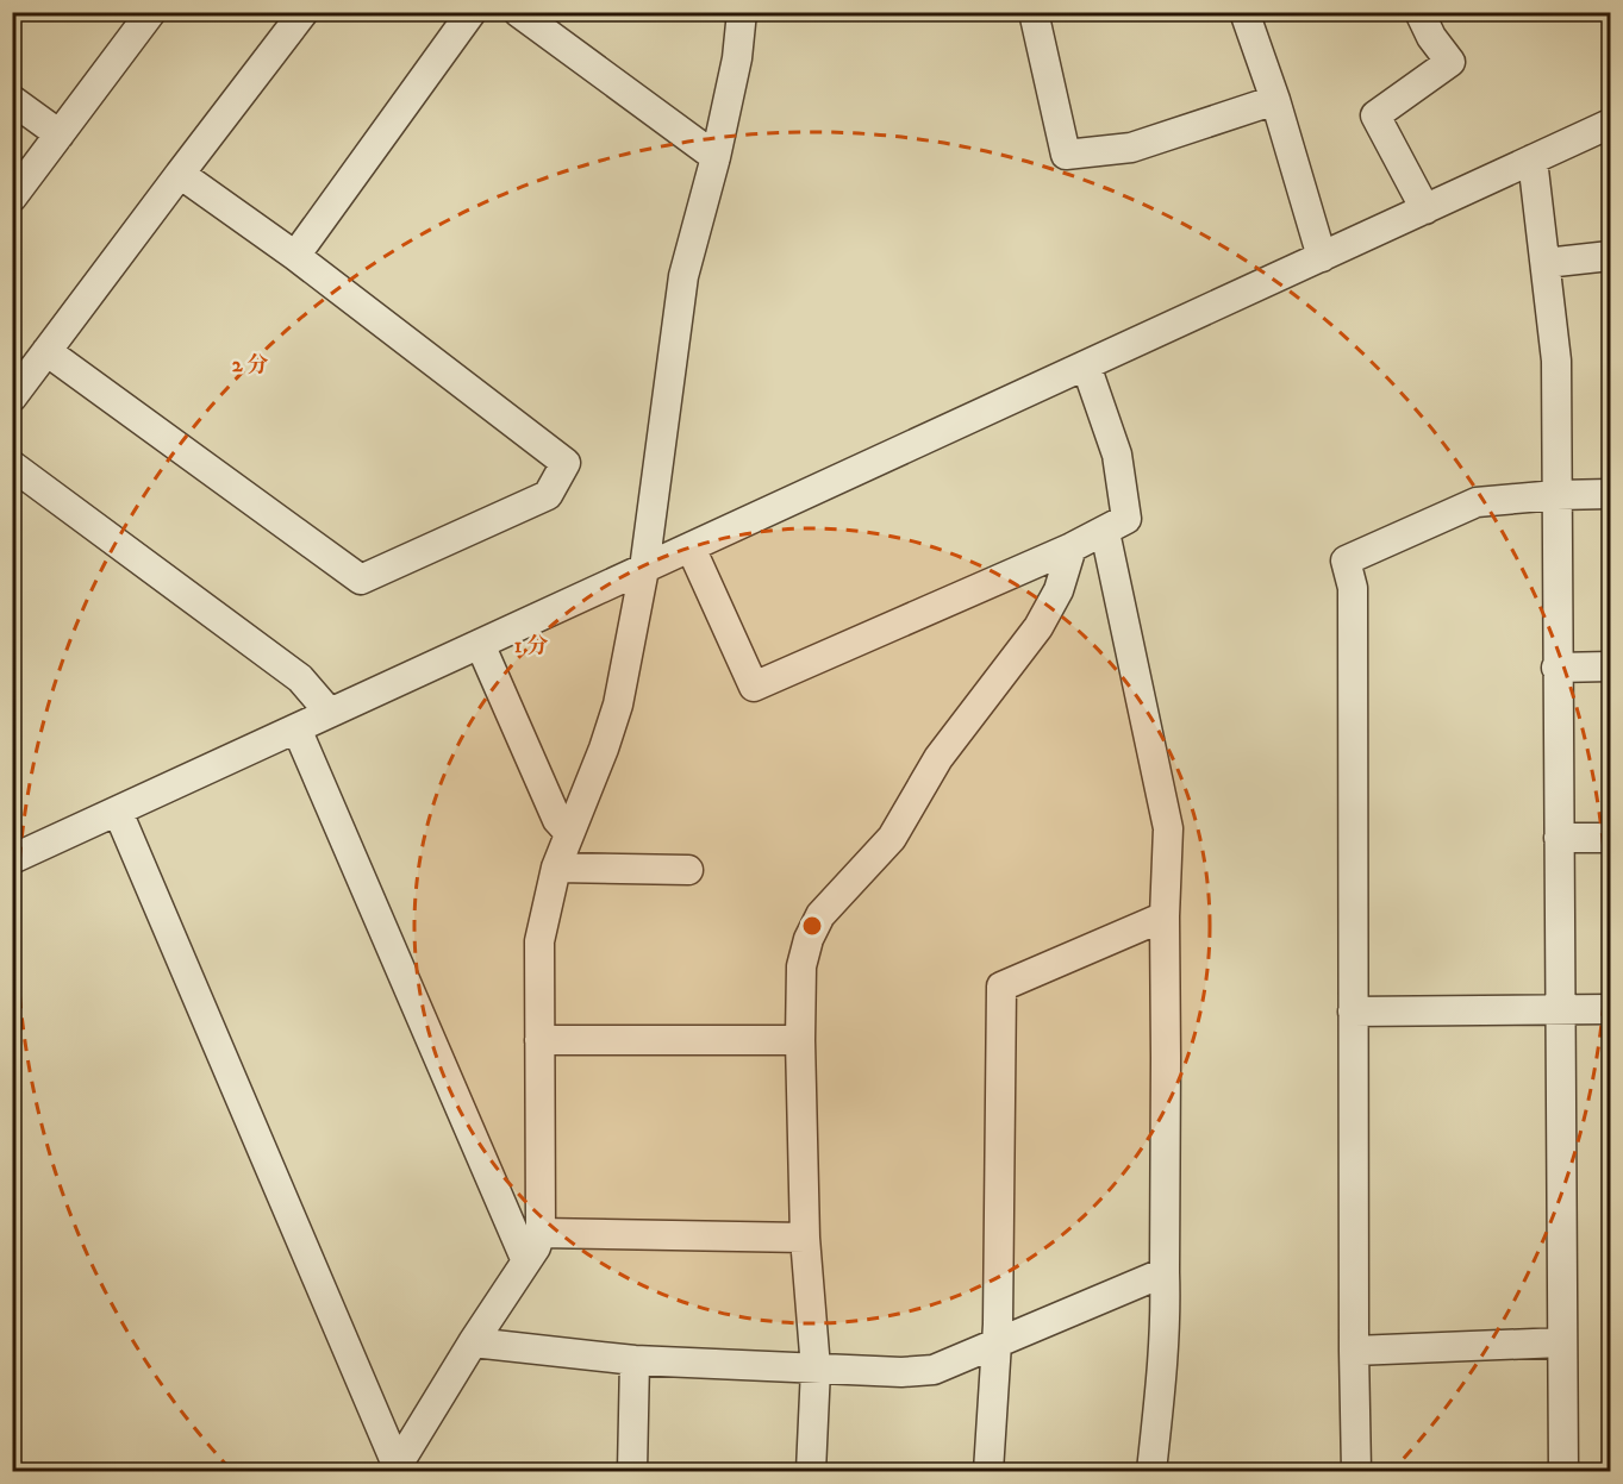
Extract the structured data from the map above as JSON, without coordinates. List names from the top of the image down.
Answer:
{
  "rings": ["2 分", "1 分"]
}
